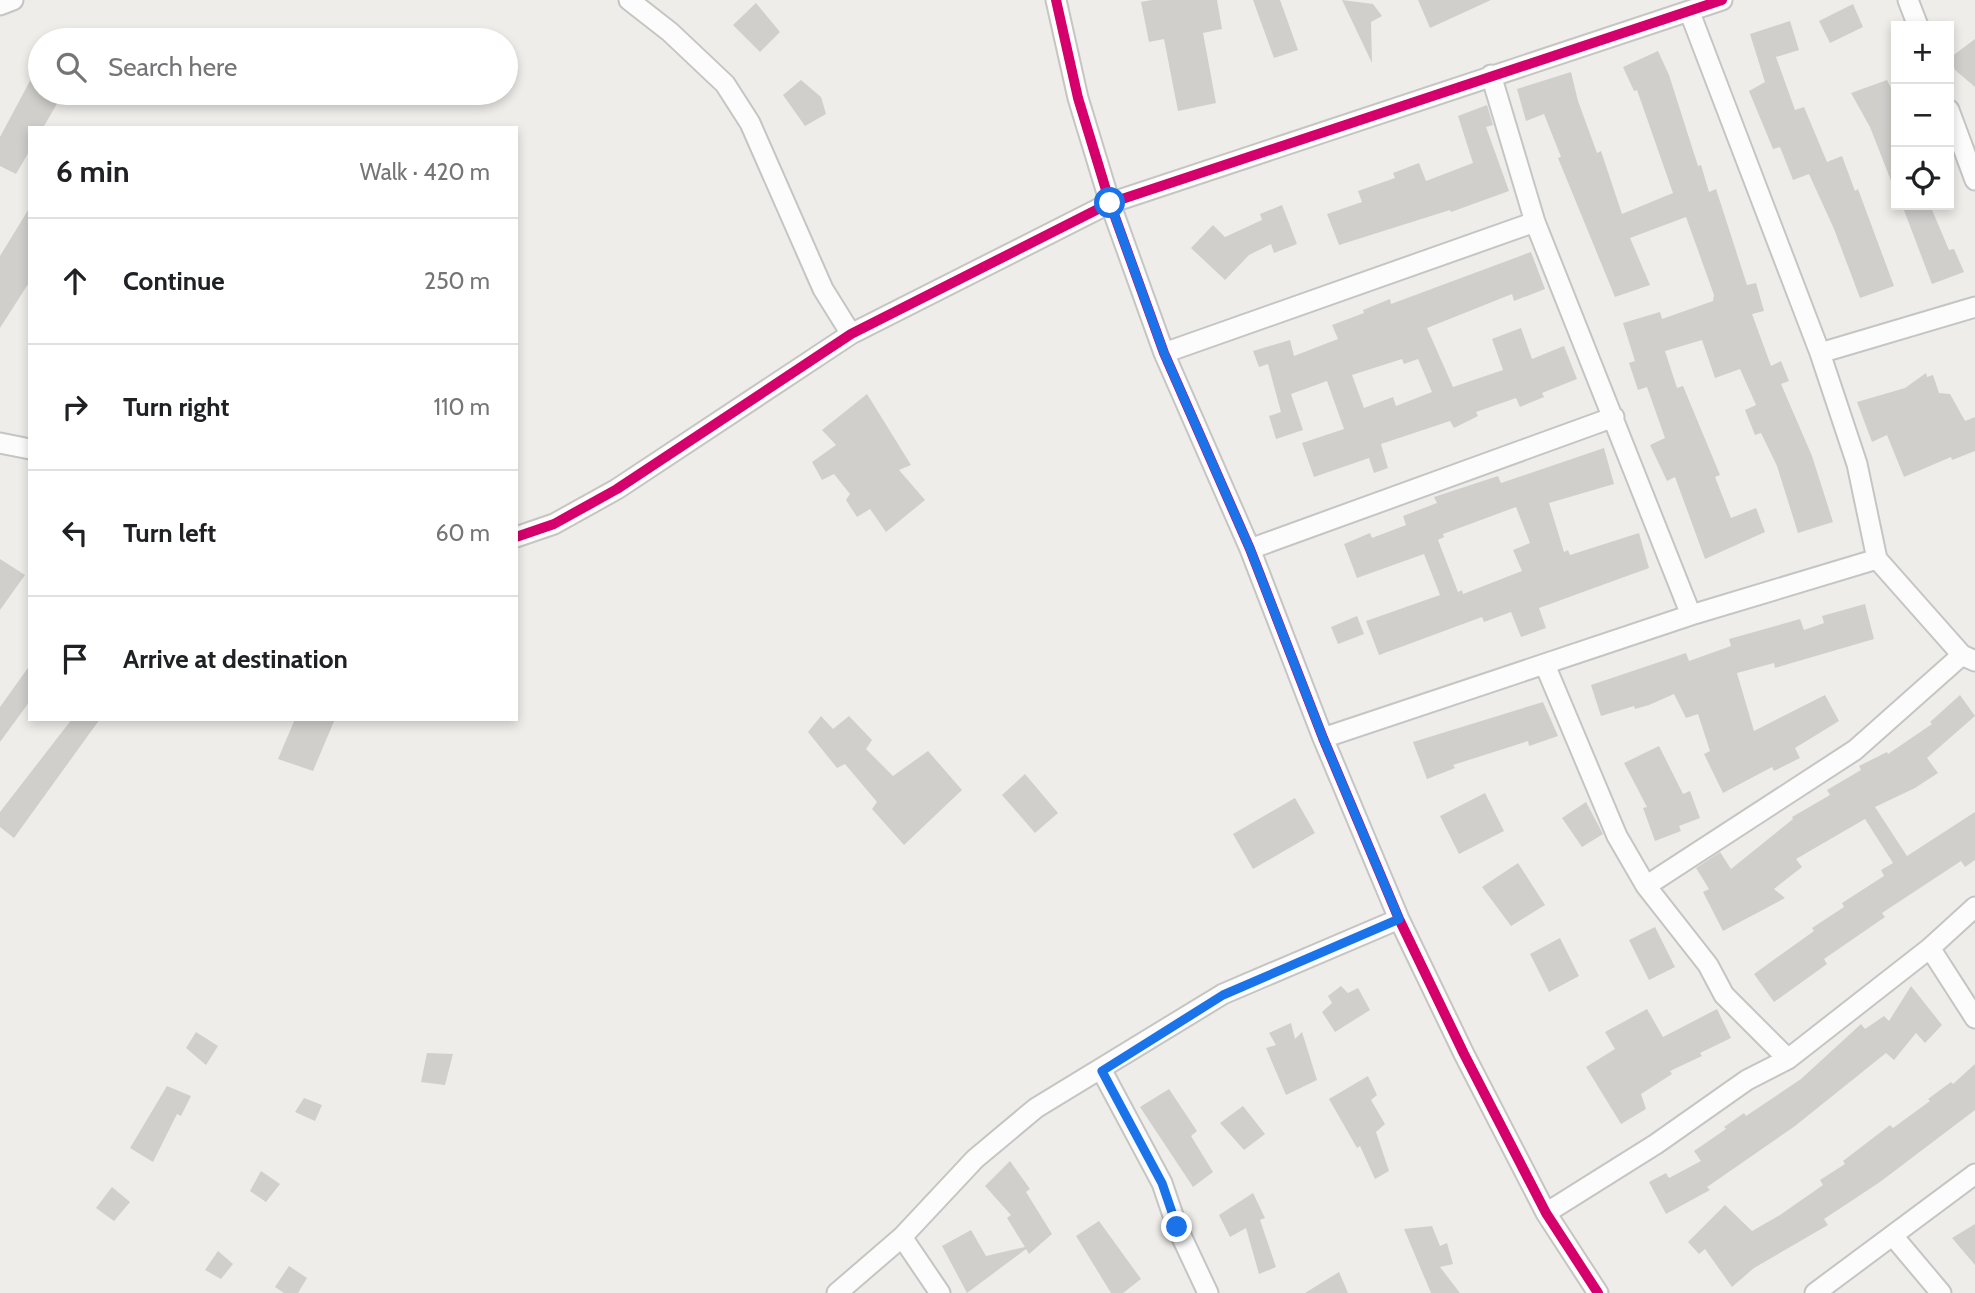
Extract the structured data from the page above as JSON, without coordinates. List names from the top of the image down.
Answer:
{
  "page": {
    "map_buttons": ["+", "−"],
    "search": "Search here",
    "heading": ["6 min", "Walk · 420 m"],
    "list": [
      ["Continue", "250 m"],
      ["Turn right", "110 m"],
      ["Turn left", "60 m"],
      "Arrive at destination"
    ]
  }
}
